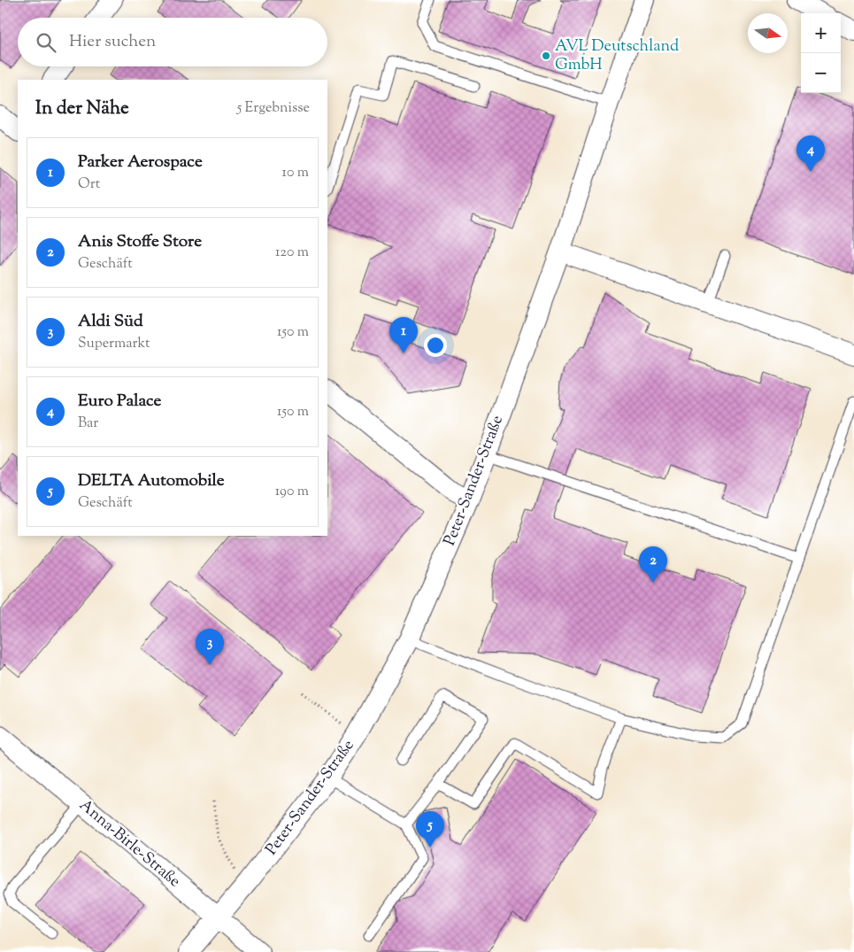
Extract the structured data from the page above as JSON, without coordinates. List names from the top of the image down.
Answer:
{
  "streets": {
    "street": ["Peter-Sander-Straße", "Anna-Birle-Straße"]
  },
  "crossings": [
    ["Peter-Sander-Straße", "Anna-Birle-Straße"]
  ],
  "places": ["AVL Deutschland GmbH"],
  "north": "right",
  "page": {
    "map_buttons": ["+", "−"],
    "search": "Hier suchen",
    "heading": ["In der Nähe", "5 Ergebnisse"],
    "pins": [
      "4",
      "1",
      "2",
      "3",
      "5"
    ],
    "list": [
      {
        "mark": "1",
        "name": "Parker Aerospace",
        "note": "Ort",
        "value": "10 m"
      },
      {
        "mark": "2",
        "name": "Anis Stoffe Store",
        "note": "Geschäft",
        "value": "120 m"
      },
      {
        "mark": "3",
        "name": "Aldi Süd",
        "note": "Supermarkt",
        "value": "150 m"
      },
      {
        "mark": "4",
        "name": "Euro Palace",
        "note": "Bar",
        "value": "150 m"
      },
      {
        "mark": "5",
        "name": "DELTA Automobile",
        "note": "Geschäft",
        "value": "190 m"
      }
    ]
  }
}
